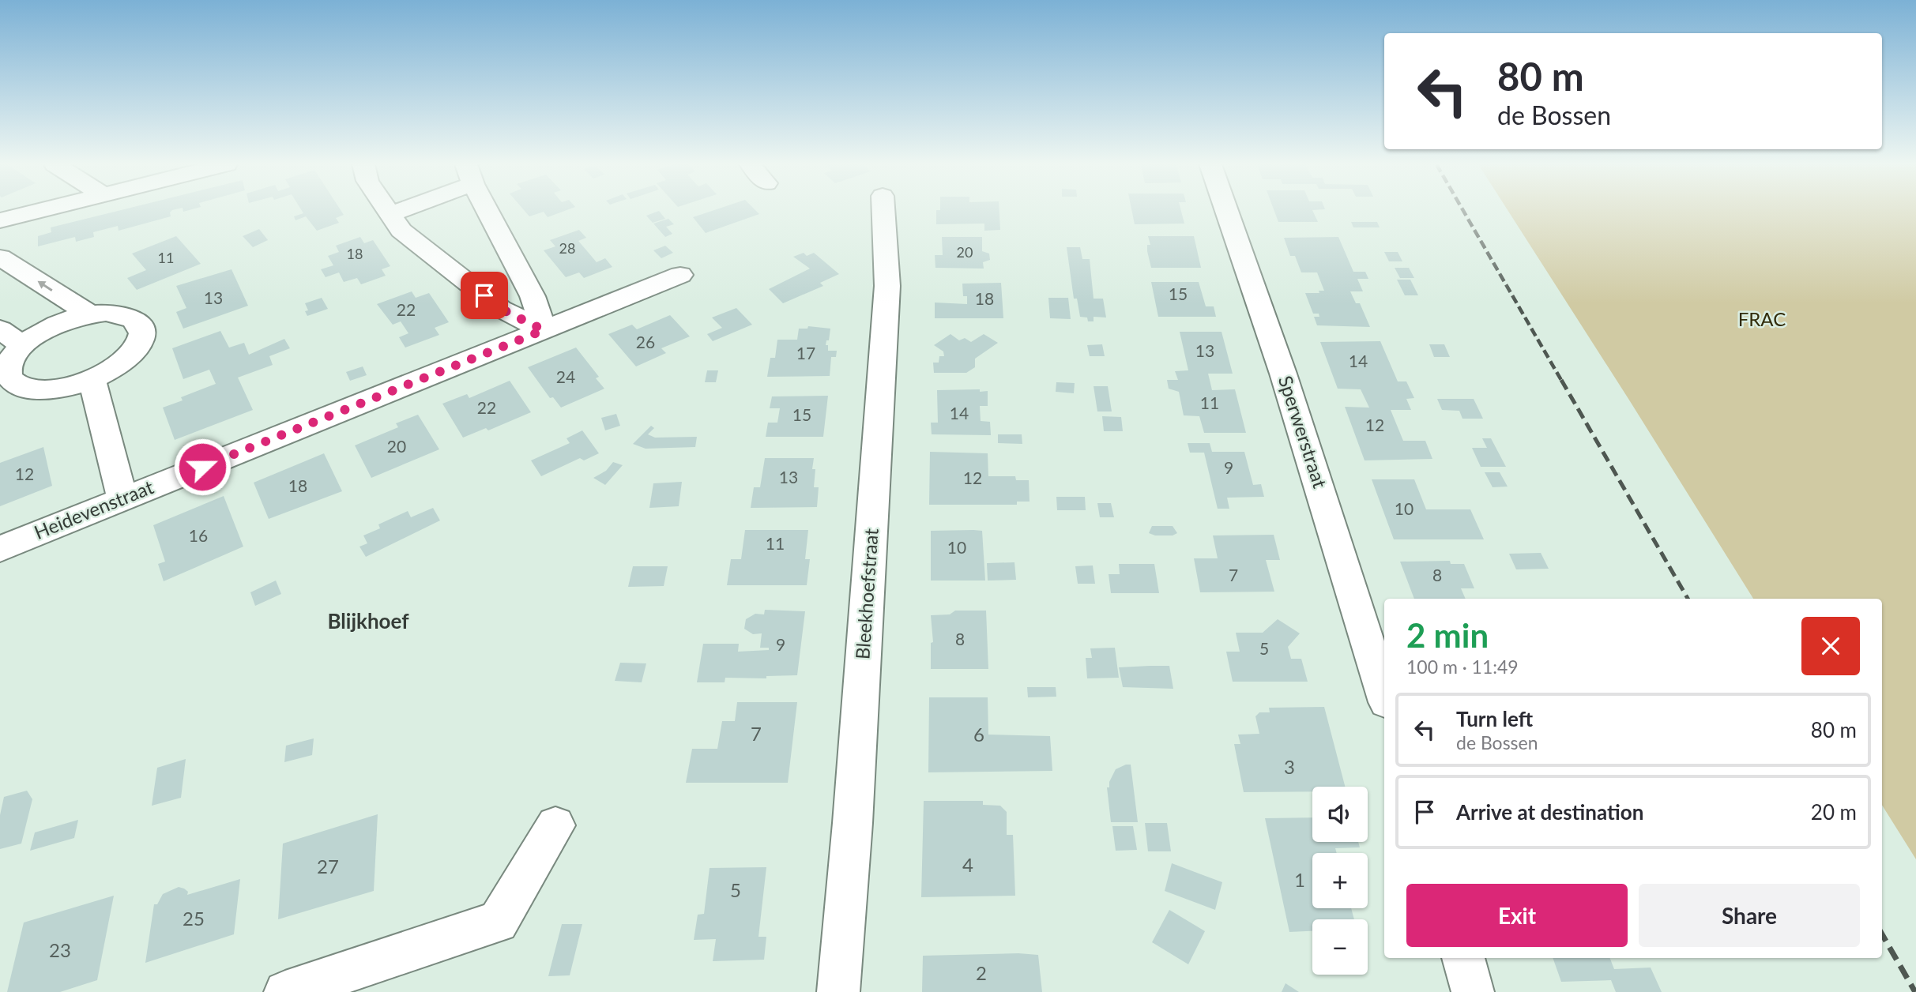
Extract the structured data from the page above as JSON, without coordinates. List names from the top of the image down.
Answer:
{
  "streets": {
    "street": ["Sperwerstraat", "Heidevenstraat", "Bleekhoefstraat"]
  },
  "districts": ["Blijkhoef"],
  "parks": ["FRAC"],
  "house_numbers": [
    "28",
    "20",
    "18",
    "11",
    "15",
    "13",
    "18",
    "22",
    "26",
    "13",
    "17",
    "14",
    "24",
    "11",
    "22",
    "14",
    "15",
    "12",
    "20",
    "9",
    "12",
    "13",
    "12",
    "18",
    "10",
    "16",
    "11",
    "10",
    "7",
    "8",
    "8",
    "9",
    "5",
    "7",
    "6",
    "3",
    "4",
    "27",
    "1",
    "5",
    "25",
    "23",
    "2"
  ],
  "page": {
    "turn": ["80 m", "de Bossen"],
    "heading": ["2 min", "100 m · 11:49"],
    "list": [
      {
        "name": "Turn left",
        "note": "de Bossen",
        "value": "80 m"
      },
      {
        "name": "Arrive at destination",
        "value": "20 m"
      }
    ],
    "map_buttons": ["+", "−"],
    "buttons": ["Exit", "Share"]
  }
}
